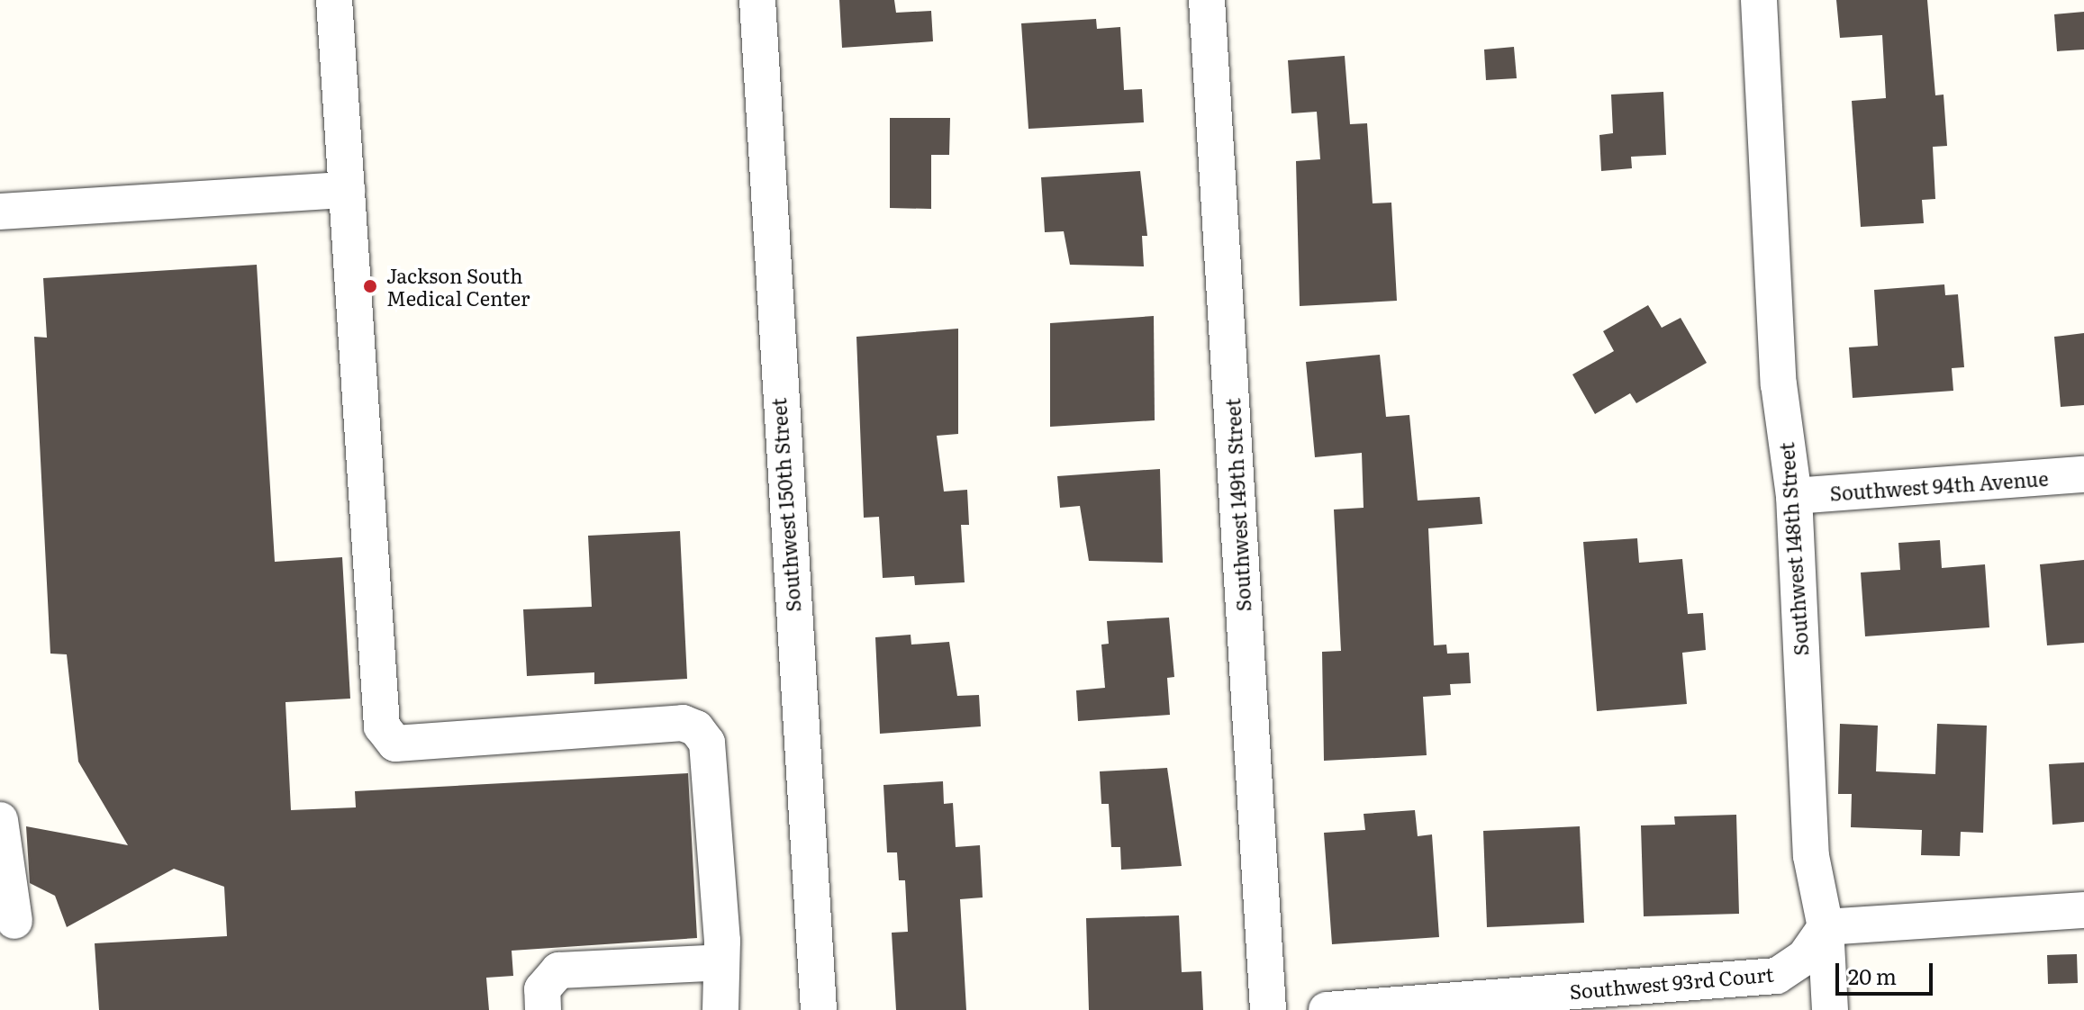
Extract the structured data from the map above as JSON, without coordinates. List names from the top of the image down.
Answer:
{
  "streets": {
    "street": [
      "Southwest 94th Avenue",
      "Southwest 150th Street",
      "Southwest 149th Street",
      "Southwest 148th Street",
      "Southwest 93rd Court"
    ]
  },
  "crossings": [
    ["Southwest 94th Avenue", "Southwest 148th Street"],
    ["Southwest 148th Street", "Southwest 93rd Court"]
  ],
  "places": ["Jackson South Medical Center"],
  "scale_bar": "20 m"
}
